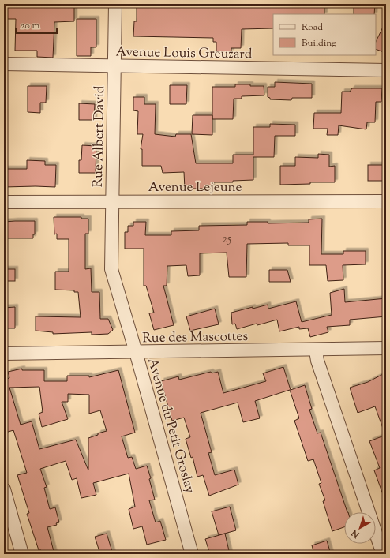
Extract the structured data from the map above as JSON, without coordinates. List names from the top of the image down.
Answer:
{
  "streets": {
    "street": [
      "Avenue Louis Greuzard",
      "Rue Albert David",
      "Avenue Lejeune",
      "Rue des Mascottes",
      "Avenue du Petit Groslay"
    ]
  },
  "crossings": [
    ["Avenue Louis Greuzard", "Rue Albert David"],
    ["Rue Albert David", "Avenue Lejeune"],
    ["Rue Albert David", "Avenue du Petit Groslay"],
    ["Rue des Mascottes", "Avenue du Petit Groslay"]
  ],
  "house_numbers": ["25"],
  "legend": ["Road", "Building"],
  "scale_bar": "20 m",
  "north": "bottom left"
}
